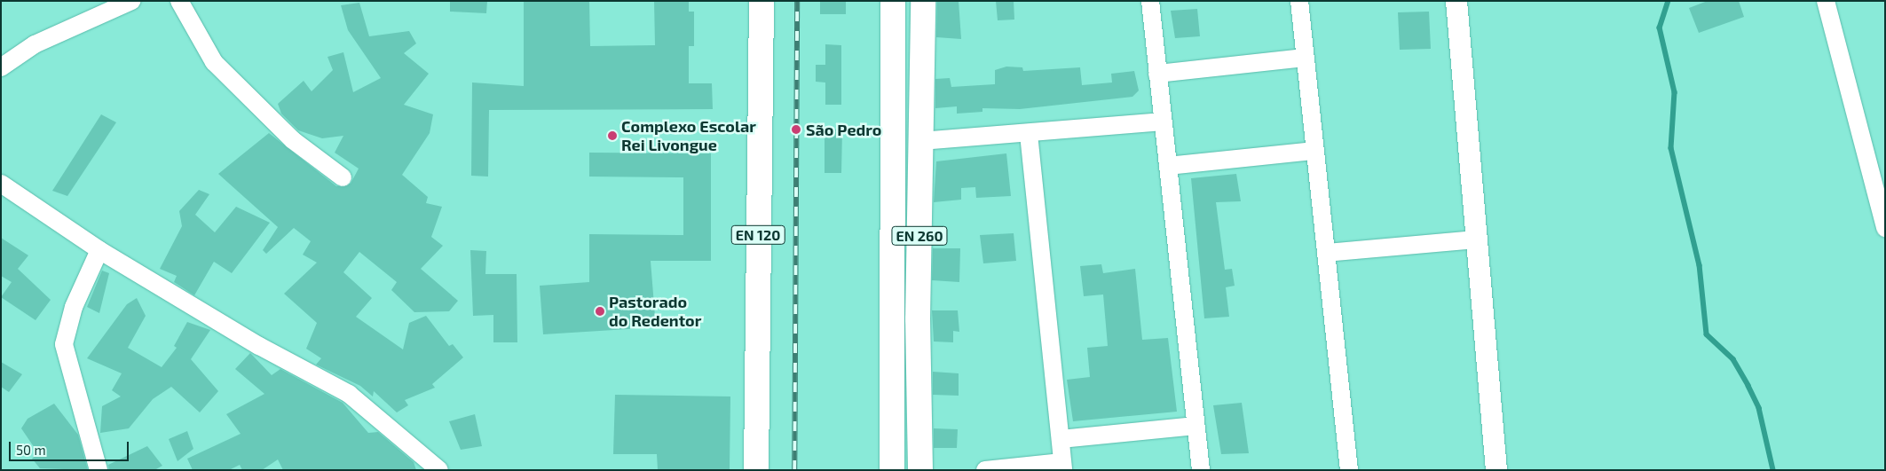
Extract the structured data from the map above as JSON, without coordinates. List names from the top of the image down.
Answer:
{
  "streets": {
    "main road": ["EN 120", "EN 260"]
  },
  "places": ["São Pedro", "Complexo Escolar Rei Livongue", "Pastorado do Redentor"],
  "scale_bar": "50 m"
}
